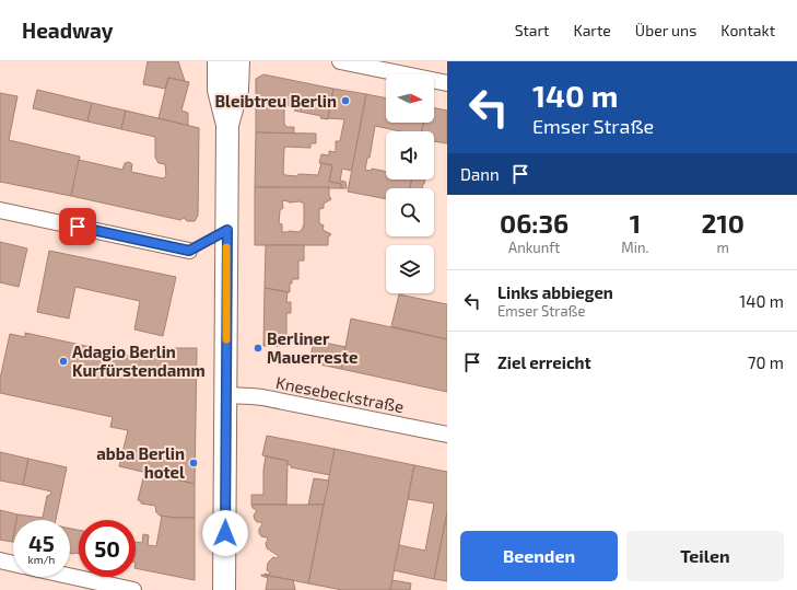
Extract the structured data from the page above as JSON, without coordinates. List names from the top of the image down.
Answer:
{
  "streets": {
    "street": ["Knesebeckstraße"]
  },
  "places": [
    "Bleibtreu Berlin",
    "Berliner Mauerreste",
    "Adagio Berlin Kurfürstendamm",
    "abba Berlin hotel"
  ],
  "north": "right",
  "page": {
    "header": "Headway",
    "nav": [
      "Start",
      "Karte",
      "Über uns",
      "Kontakt"
    ],
    "turn": ["140 m", "Emser Straße"],
    "then": "Dann",
    "eta": [
      "06:36",
      "Ankunft",
      "1",
      "Min.",
      "210",
      "m"
    ],
    "list": [
      {
        "name": "Links abbiegen",
        "note": "Emser Straße",
        "value": "140 m"
      },
      {
        "name": "Ziel erreicht",
        "value": "70 m"
      }
    ],
    "speed": "45 km/h",
    "limit": "50",
    "buttons": ["Beenden", "Teilen"]
  }
}
